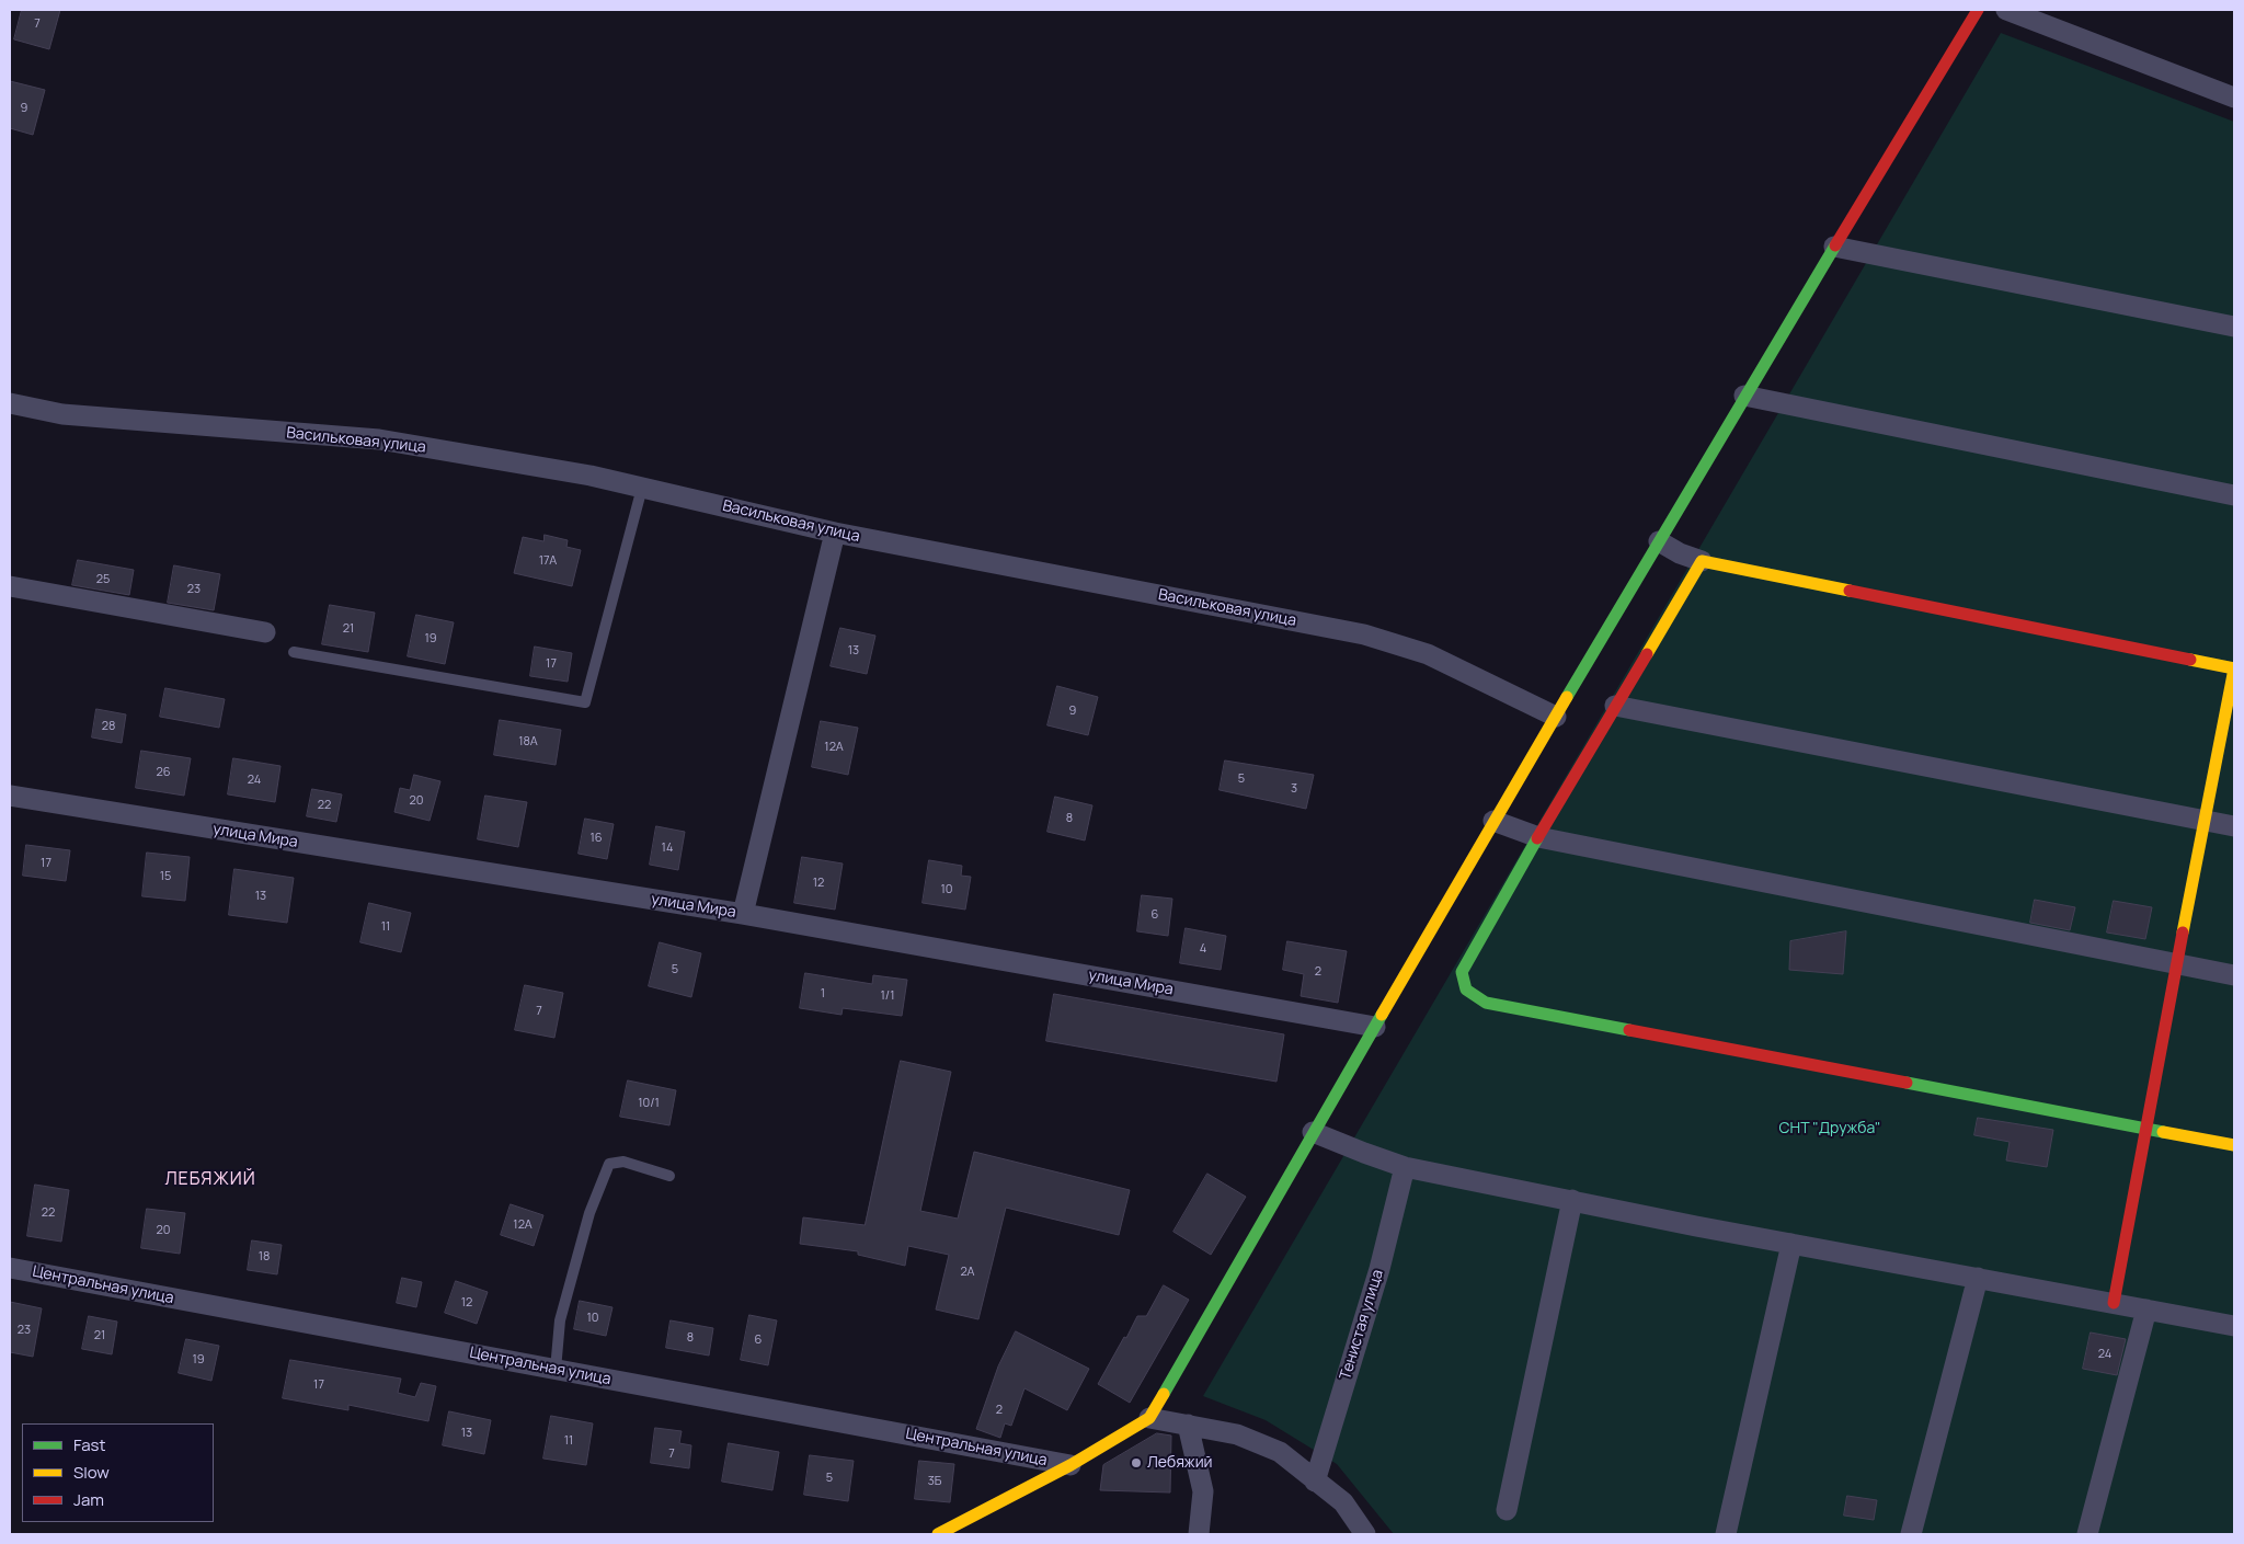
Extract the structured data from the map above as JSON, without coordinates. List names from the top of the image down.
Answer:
{
  "streets": {
    "street": [
      "Васильковая улица",
      "улица Мира",
      "Центральная улица",
      "Тенистая улица"
    ]
  },
  "districts": ["ЛЕБЯЖИЙ"],
  "parks": ["СНТ \"Дружба\""],
  "places": ["Лебяжий"],
  "house_numbers": [
    "7",
    "9",
    "17А",
    "25",
    "23",
    "21",
    "19",
    "13",
    "17",
    "9",
    "28",
    "18А",
    "12А",
    "26",
    "5",
    "24",
    "3",
    "20",
    "22",
    "8",
    "16",
    "14",
    "17",
    "15",
    "12",
    "10",
    "13",
    "6",
    "11",
    "4",
    "5",
    "2",
    "1",
    "1/1",
    "7",
    "10/1",
    "22",
    "12А",
    "20",
    "18",
    "2А",
    "12",
    "10",
    "23",
    "21",
    "8",
    "6",
    "24",
    "19",
    "17",
    "2",
    "13",
    "11",
    "7",
    "5",
    "3Б"
  ],
  "legend": ["Fast", "Slow", "Jam"]
}
